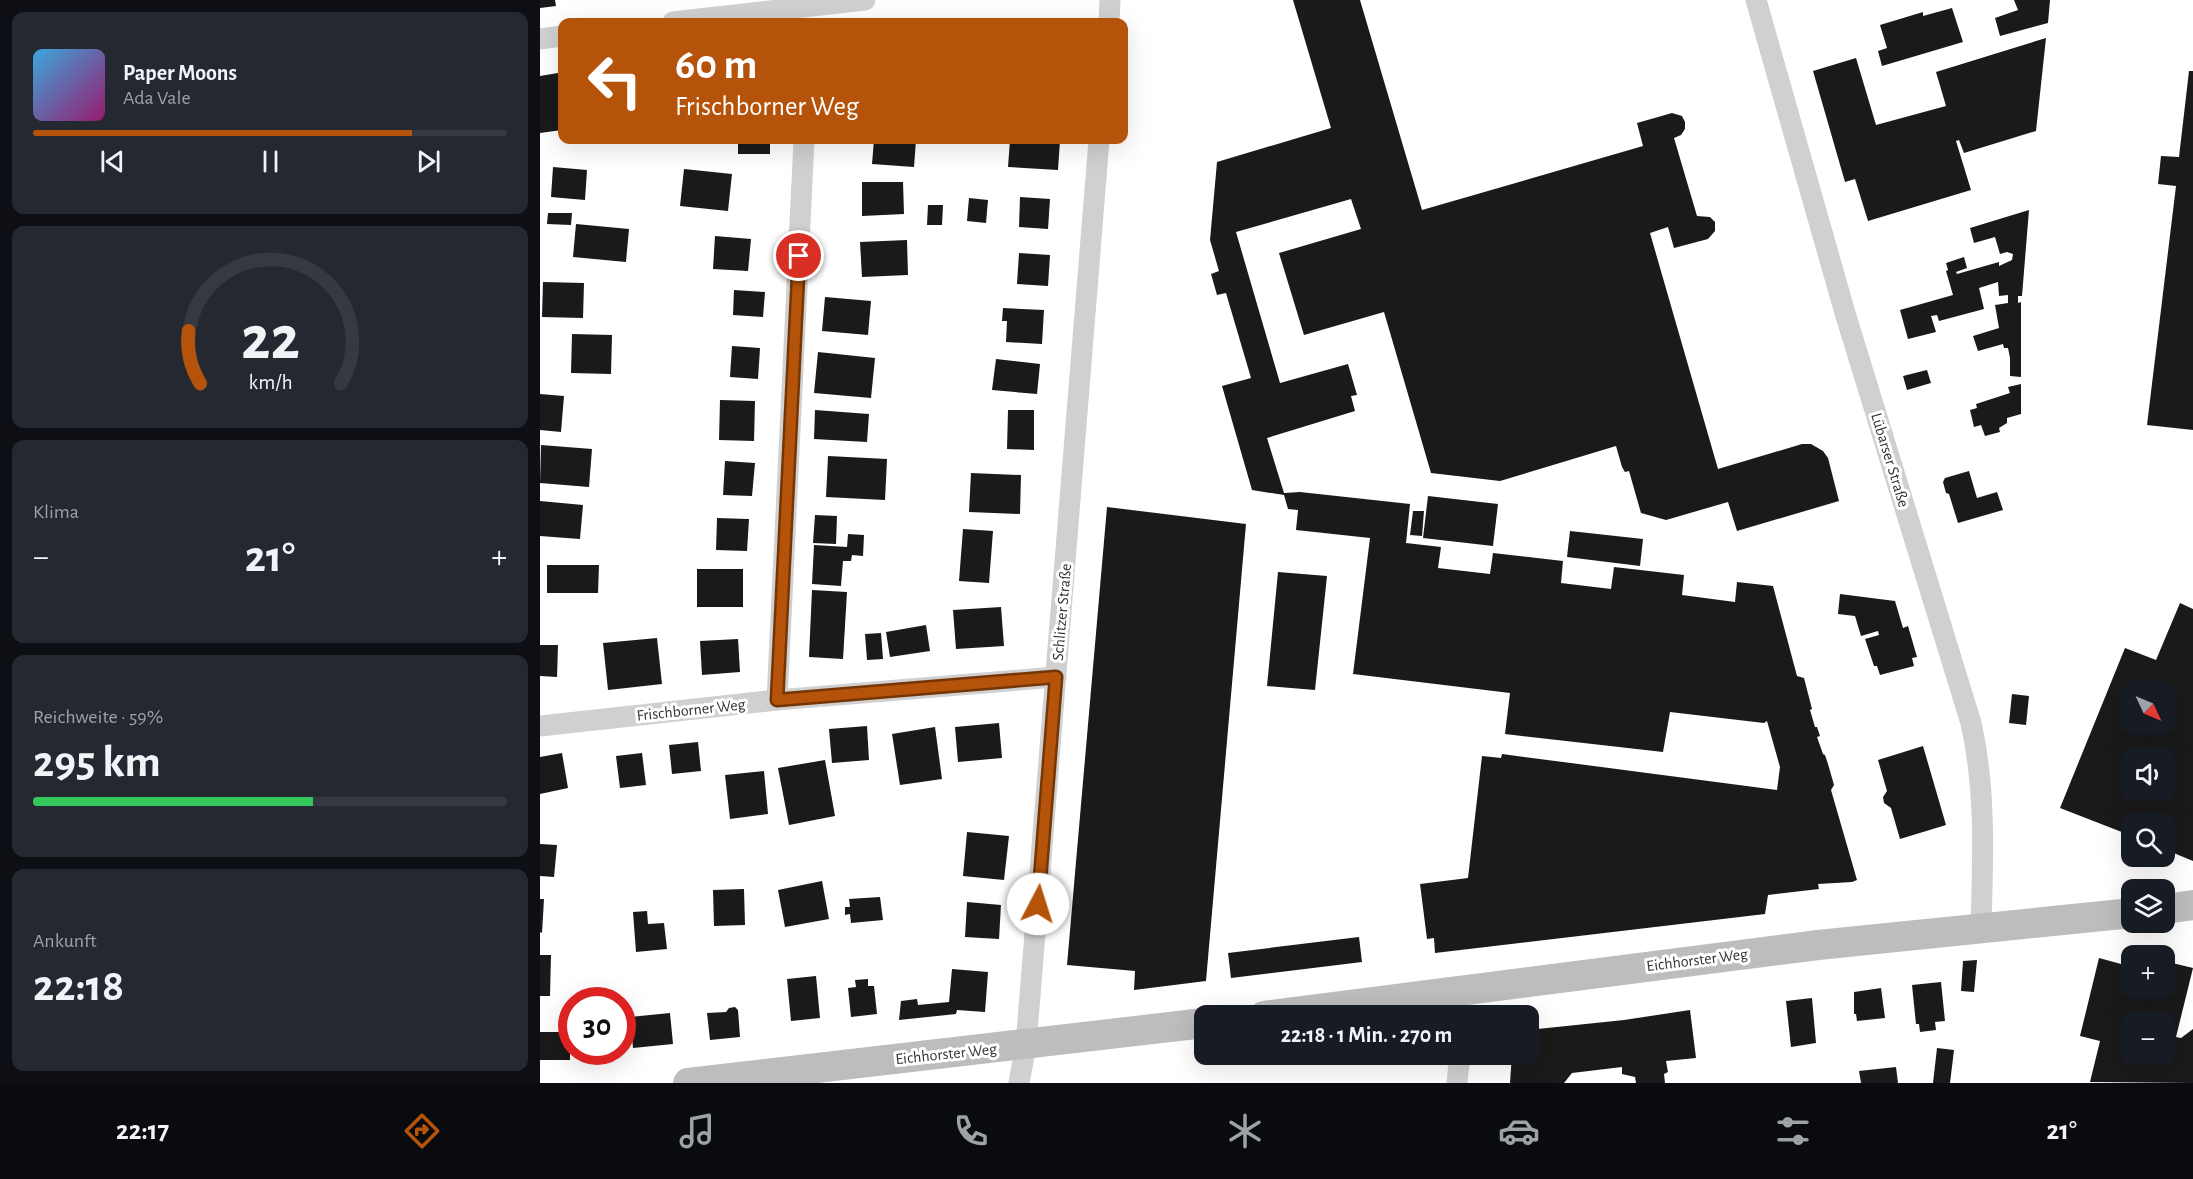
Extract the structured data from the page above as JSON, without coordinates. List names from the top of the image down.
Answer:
{
  "streets": {
    "main road": ["Eichhorster Weg"],
    "street": ["Lübarser Straße", "Schlitzer Straße", "Frischborner Weg"]
  },
  "crossings": [
    ["Lübarser Straße", "Eichhorster Weg"],
    ["Schlitzer Straße", "Frischborner Weg"],
    ["Schlitzer Straße", "Eichhorster Weg"]
  ],
  "north": "bottom right",
  "page": {
    "turn": ["60 m", "Frischborner Weg"],
    "song": ["Paper Moons", "Ada Vale"],
    "tile": [
      "Klima",
      ["Reichweite · 59%", "295 km"],
      ["Ankunft", "22:18"]
    ],
    "heat": ["−", "21°", "+"],
    "map_buttons": ["+", "−"],
    "limit": "30",
    "trip": "22:18 · 1 Min. · 270 m",
    "tabs": ["22:17", "21°"],
    "gauge": ["22", "km/h"]
  }
}
